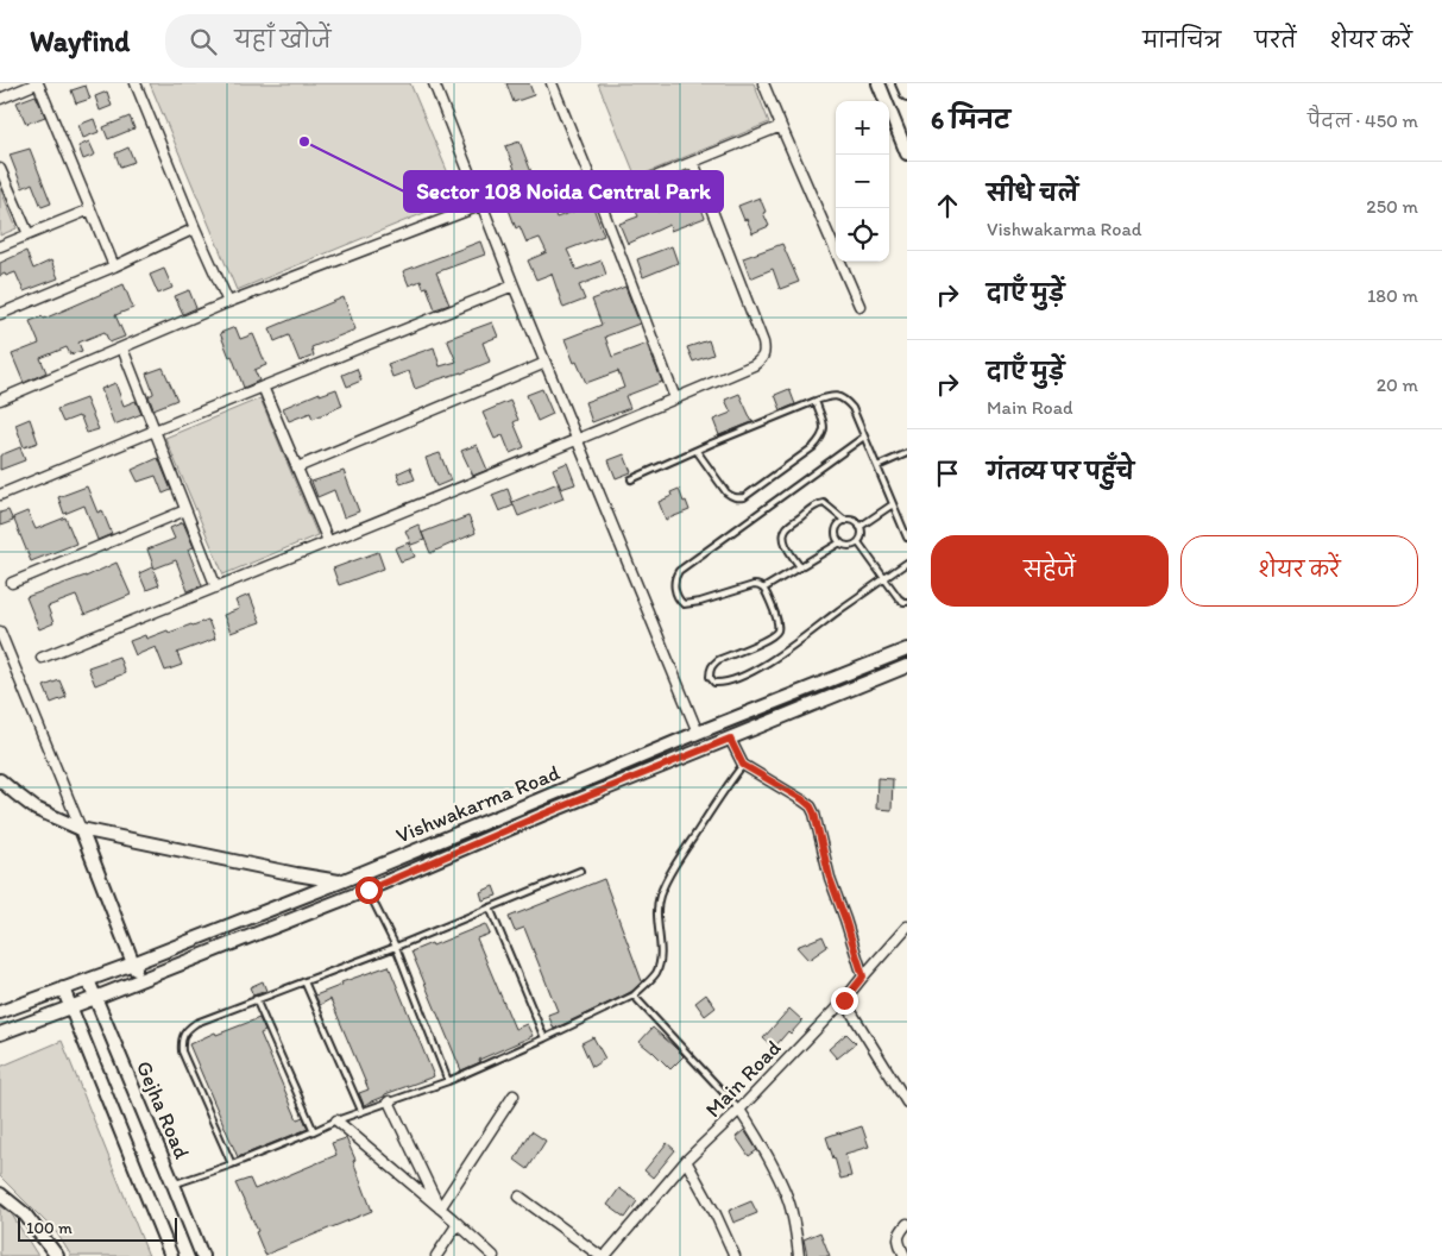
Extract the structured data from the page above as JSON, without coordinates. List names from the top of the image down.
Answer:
{
  "streets": {
    "main road": ["Vishwakarma Road", "Gejha Road"],
    "street": ["Main Road"]
  },
  "crossings": [
    ["Vishwakarma Road", "Gejha Road"]
  ],
  "places": ["Sector 108 Noida Central Park"],
  "scale_bar": "100 m",
  "page": {
    "header": "Wayfind",
    "search": "यहाँ खोजें",
    "nav": ["मानचित्र", "परतें", "शेयर करें"],
    "heading": ["6 मिनट", "पैदल · 450 m"],
    "map_buttons": ["+", "−"],
    "list": [
      ["सीधे चलें", "Vishwakarma Road", "250 m"],
      ["दाएँ मुड़ें", "180 m"],
      ["दाएँ मुड़ें", "Main Road", "20 m"],
      "गंतव्य पर पहुँचे"
    ],
    "buttons": ["सहेजें", "शेयर करें"],
    "scale": "100 m"
  }
}
